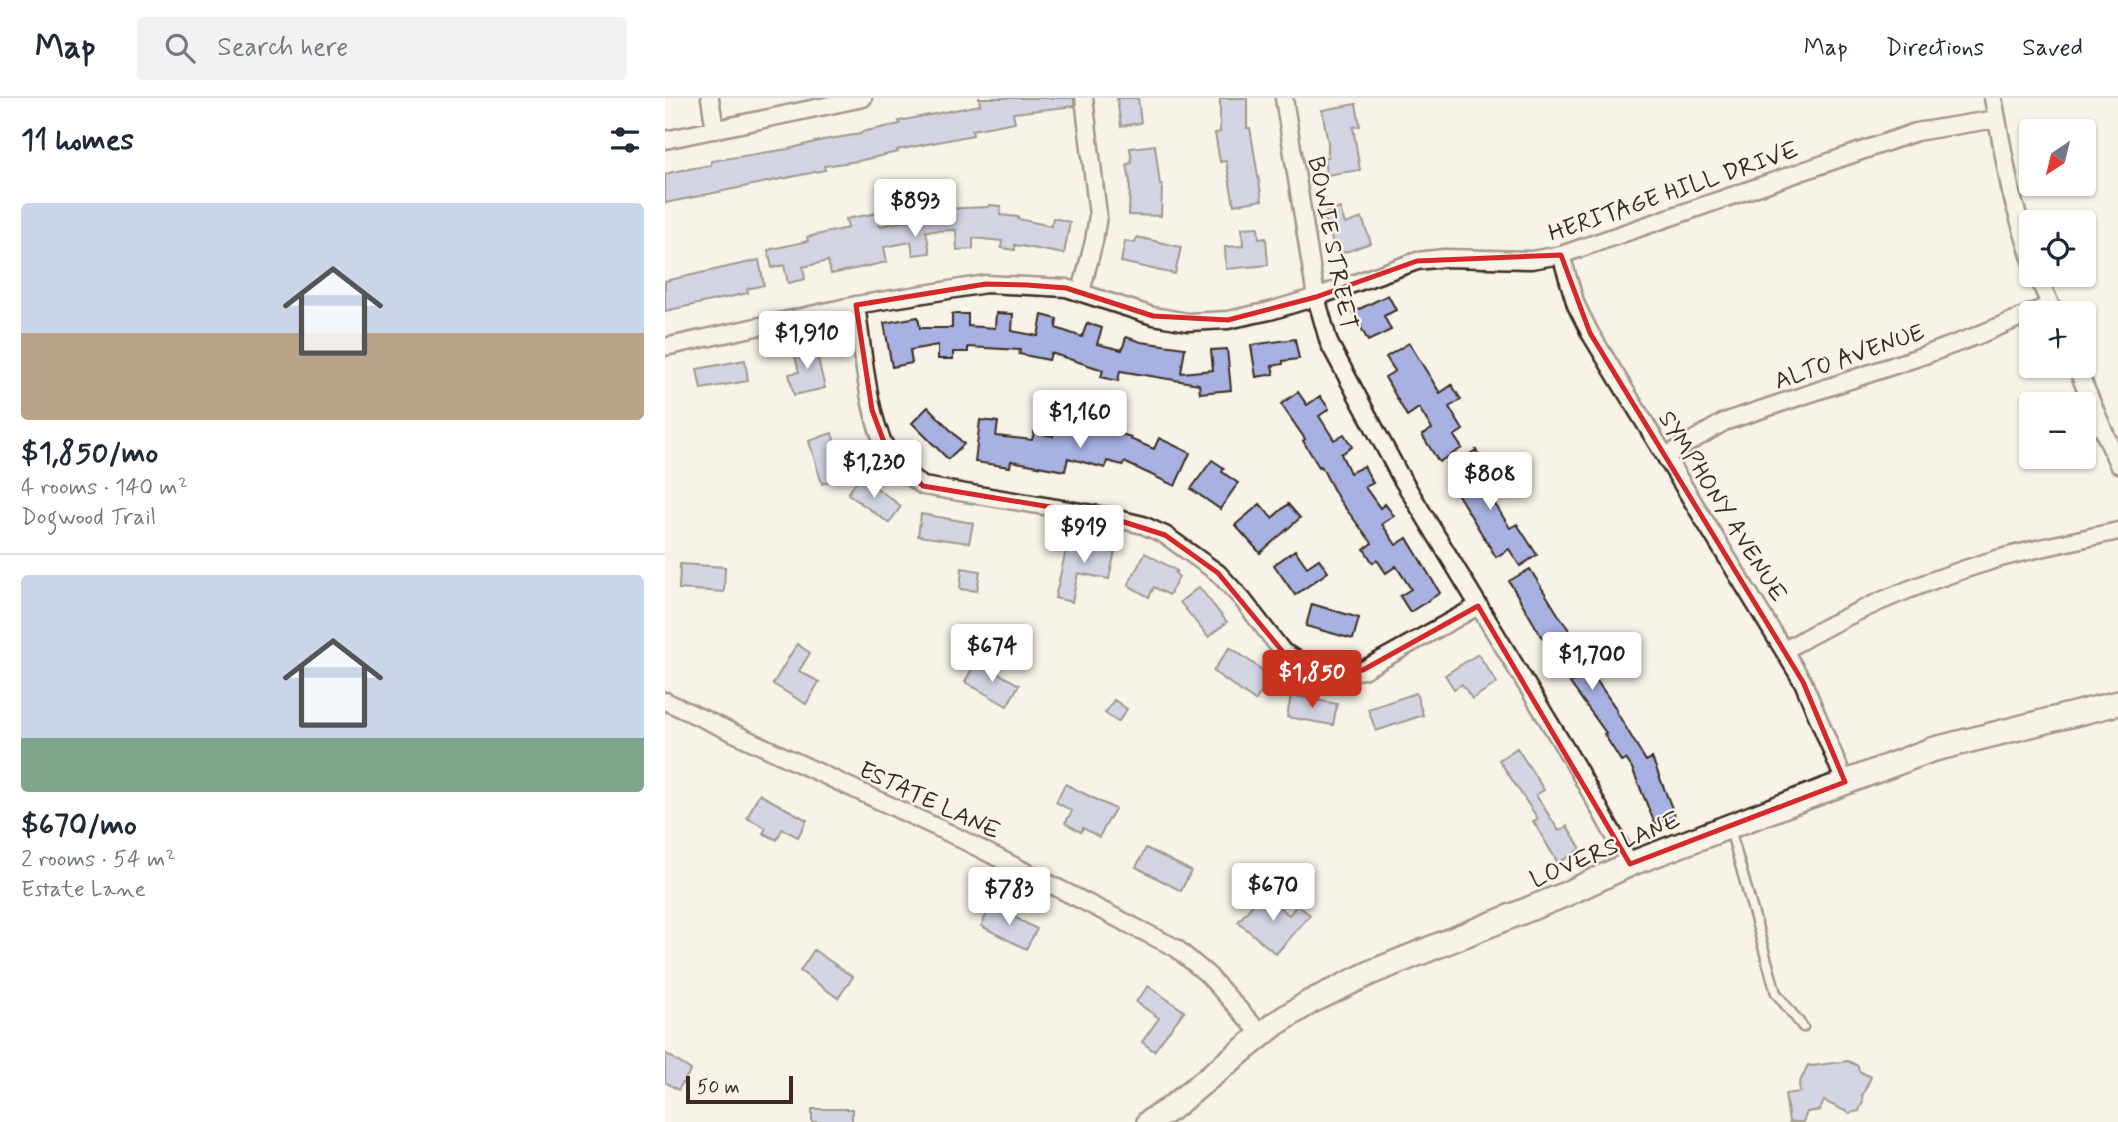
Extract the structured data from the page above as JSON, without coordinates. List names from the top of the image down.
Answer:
{
  "streets": {
    "street": [
      "HERITAGE HILL DRIVE",
      "BOWIE STREET",
      "ALTO AVENUE",
      "SYMPHONY AVENUE",
      "ESTATE LANE",
      "LOVERS LANE"
    ]
  },
  "crossings": [
    ["HERITAGE HILL DRIVE", "BOWIE STREET"],
    ["HERITAGE HILL DRIVE", "SYMPHONY AVENUE"],
    ["BOWIE STREET", "LOVERS LANE"],
    ["ALTO AVENUE", "SYMPHONY AVENUE"],
    ["SYMPHONY AVENUE", "LOVERS LANE"],
    ["ESTATE LANE", "LOVERS LANE"]
  ],
  "scale_bar": "50 m",
  "north": "bottom left",
  "page": {
    "header": "Map",
    "search": "Search here",
    "nav": ["Map", "Directions", "Saved"],
    "heading": "11 homes",
    "map_buttons": ["+", "−"],
    "price": [
      "$893",
      "$1,910",
      "$1,160",
      "$1,230",
      "$808",
      "$919",
      "$674",
      "$1,700",
      "$1,850",
      "$670",
      "$783"
    ],
    "list": [
      {
        "name": "$1,850/mo",
        "note": "4 rooms · 140 m² · Dogwood Trail"
      },
      {
        "name": "$670/mo",
        "note": "2 rooms · 54 m² · Estate Lane"
      }
    ],
    "scale": "50 m"
  }
}
